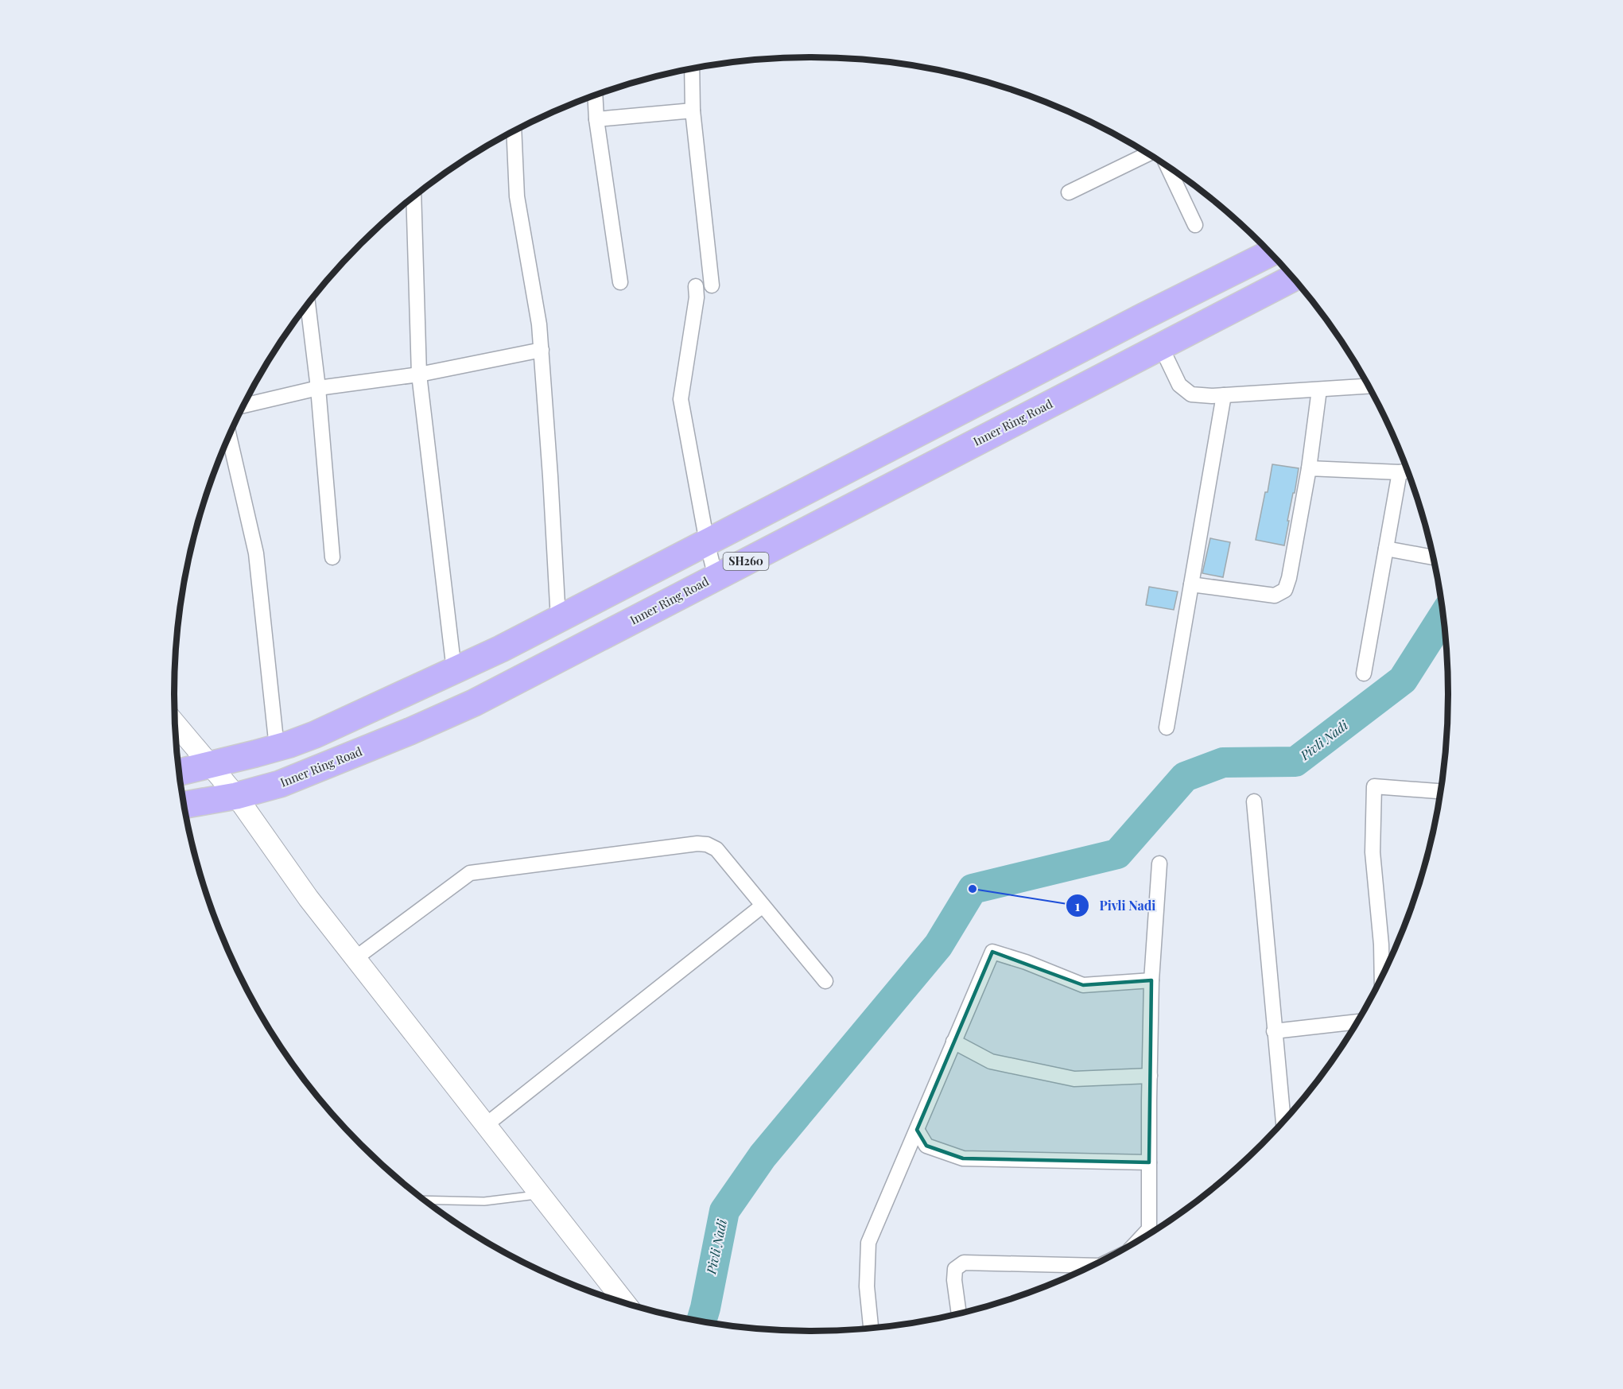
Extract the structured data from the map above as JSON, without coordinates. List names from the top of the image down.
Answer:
{
  "streets": {
    "highway": ["Inner Ring Road", "SH260"]
  },
  "water": ["Pivli Nadi"],
  "places": ["Pivli Nadi"]
}
